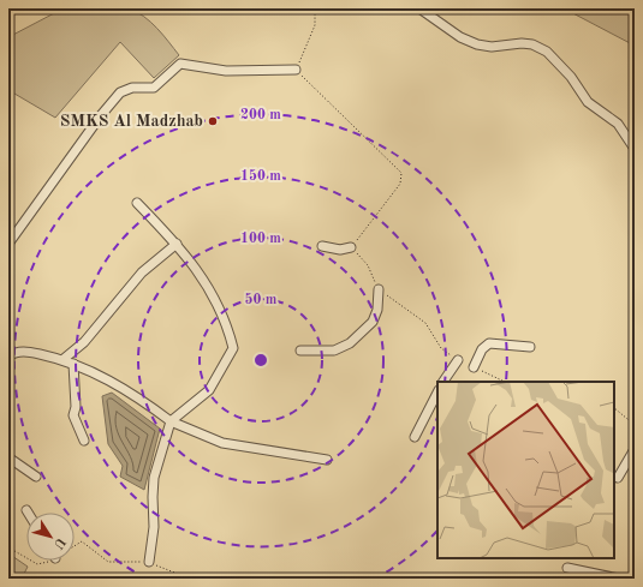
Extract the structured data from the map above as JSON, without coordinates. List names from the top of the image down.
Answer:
{
  "places": ["SMKS Al Madzhab"],
  "north": "bottom right",
  "rings": [
    "200 m",
    "150 m",
    "100 m",
    "50 m"
  ]
}
